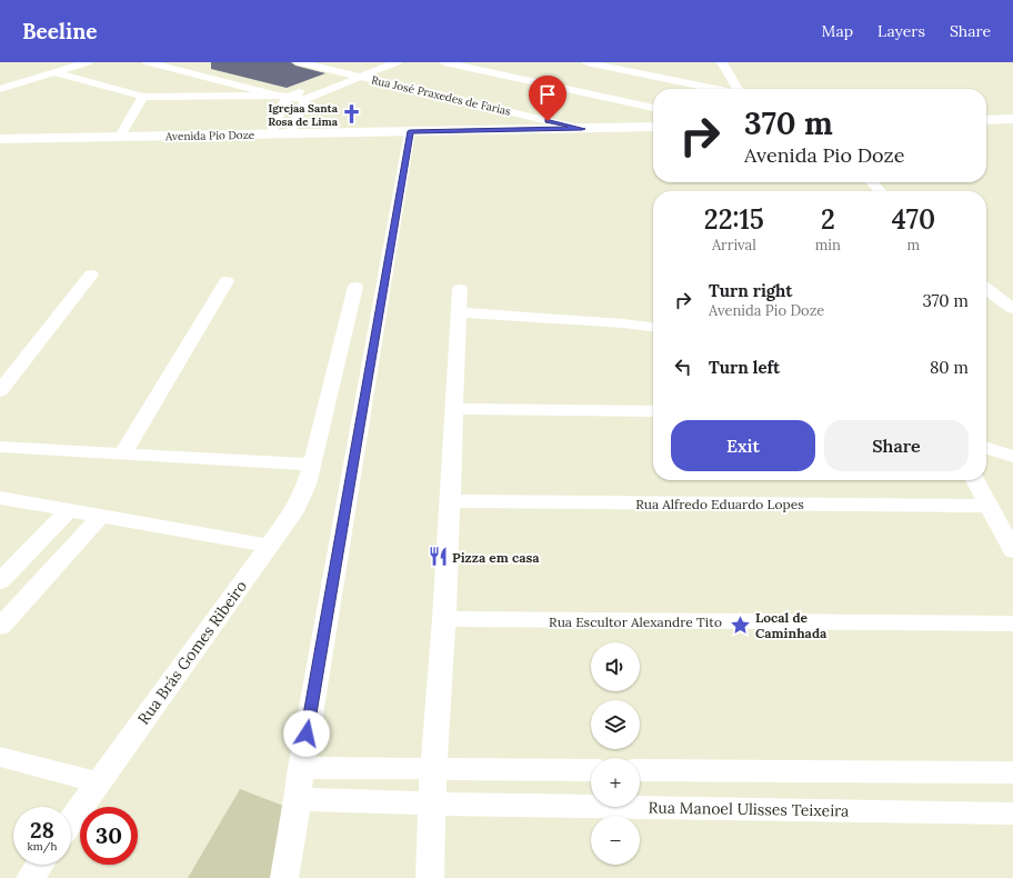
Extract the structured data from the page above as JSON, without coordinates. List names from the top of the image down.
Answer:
{
  "streets": {
    "street": [
      "Rua José Praxedes de Farias",
      "Avenida Pio Doze",
      "Rua Alfredo Eduardo Lopes",
      "Rua Escultor Alexandre Tito",
      "Rua Brás Gomes Ribeiro",
      "Rua Manoel Ulisses Teixeira"
    ]
  },
  "crossings": [
    ["Rua José Praxedes de Farias", "Avenida Pio Doze"]
  ],
  "places": {
    "church": ["Igrejaa Santa Rosa de Lima"],
    "restaurant": ["Pizza em casa"],
    "place": ["Local de Caminhada"]
  },
  "page": {
    "header": "Beeline",
    "nav": ["Map", "Layers", "Share"],
    "turn": ["370 m", "Avenida Pio Doze"],
    "eta": [
      "22:15",
      "Arrival",
      "2",
      "min",
      "470",
      "m"
    ],
    "list": [
      {
        "name": "Turn right",
        "note": "Avenida Pio Doze",
        "value": "370 m"
      },
      {
        "name": "Turn left",
        "value": "80 m"
      }
    ],
    "buttons": ["Exit", "Share"],
    "map_buttons": ["+", "−"],
    "speed": "28 km/h",
    "limit": "30"
  }
}
